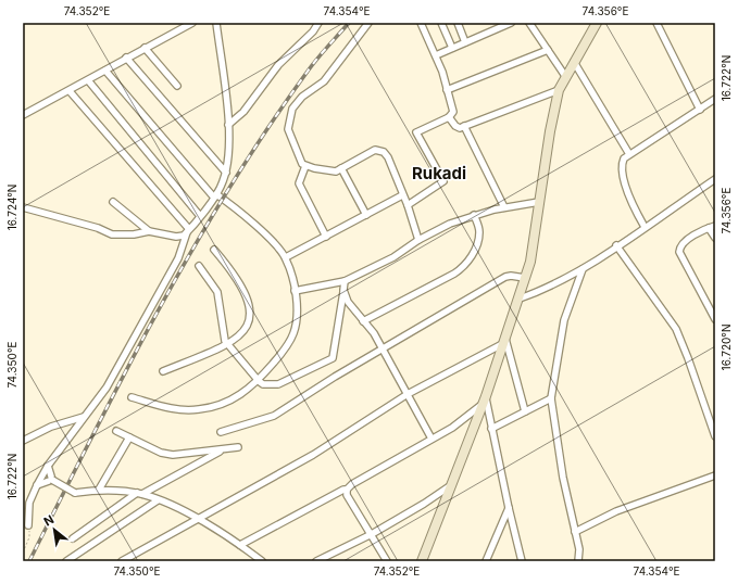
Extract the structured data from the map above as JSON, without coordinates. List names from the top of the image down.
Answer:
{
  "districts": ["Rukadi"],
  "north": "top left",
  "coordinates": [
    "74.352°E",
    "74.354°E",
    "74.356°E",
    "16.722°N",
    "16.724°N",
    "16.720°N",
    "74.350°E"
  ]
}
